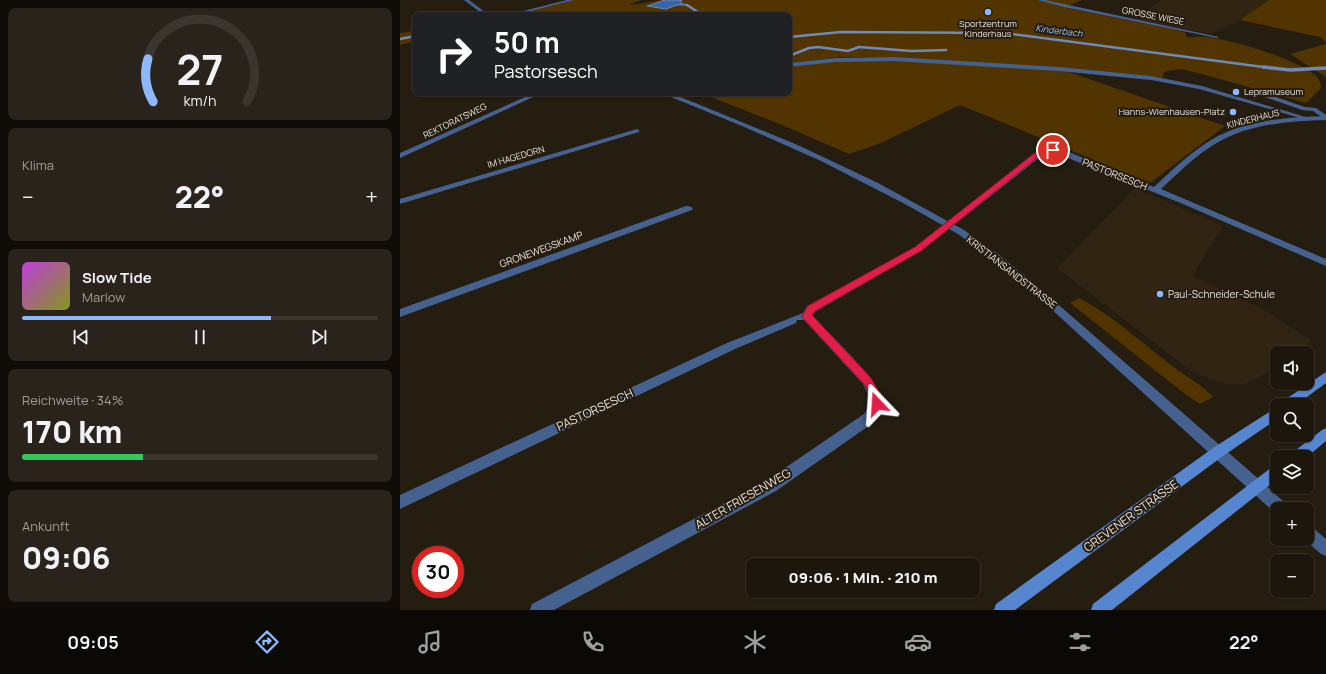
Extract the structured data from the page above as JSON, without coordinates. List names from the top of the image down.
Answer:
{
  "streets": {
    "main road": ["GREVENER STRASSE"],
    "street": [
      "GROSSE WIESE",
      "KINDERHAUS",
      "REKTORATSWEG",
      "IM HAGEDORN",
      "PASTORSESCH",
      "GRONEWEGSKAMP",
      "KRISTIANSANDSTRASSE",
      "ALTER FRIESENWEG"
    ]
  },
  "crossings": [
    ["KINDERHAUS", "PASTORSESCH"],
    ["PASTORSESCH", "KRISTIANSANDSTRASSE"],
    ["PASTORSESCH", "ALTER FRIESENWEG"],
    ["KRISTIANSANDSTRASSE", "GREVENER STRASSE"]
  ],
  "water": ["Kinderbach"],
  "places": [
    "Sportzentrum Kinderhaus",
    "Lepramuseum",
    "Hanns-Wienhausen-Platz",
    "Paul-Schneider-Schule"
  ],
  "page": {
    "turn": ["50 m", "Pastorsesch"],
    "tile": [
      "Klima",
      ["Reichweite · 34%", "170 km"],
      ["Ankunft", "09:06"]
    ],
    "heat": ["−", "22°", "+"],
    "song": ["Slow Tide", "Marlow"],
    "map_buttons": ["+", "−"],
    "limit": "30",
    "trip": "09:06 · 1 Min. · 210 m",
    "tabs": ["09:05", "22°"],
    "gauge": ["27", "km/h"]
  }
}
